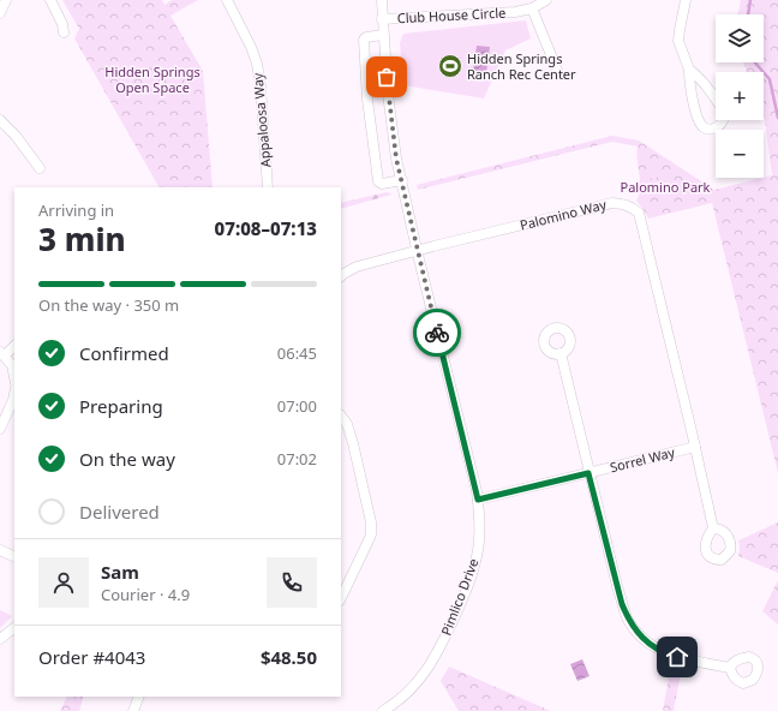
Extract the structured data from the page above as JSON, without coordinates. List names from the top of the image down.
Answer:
{
  "streets": {
    "street": [
      "Club House Circle",
      "Appaloosa Way",
      "Palomino Way",
      "Sorrel Way",
      "Pimlico Drive"
    ]
  },
  "crossings": [
    ["Club House Circle", "Pimlico Drive"],
    ["Palomino Way", "Sorrel Way"],
    ["Palomino Way", "Pimlico Drive"],
    ["Sorrel Way", "Pimlico Drive"]
  ],
  "parks": ["Hidden Springs Open Space", "Palomino Park"],
  "places": {
    "sports": ["Hidden Springs Ranch Rec Center"]
  },
  "page": {
    "map_buttons": ["+", "−"],
    "heading": ["3 min", "Arriving in", "07:08–07:13"],
    "panel": [
      "Sam",
      "Courier · 4.9",
      "Order #4043",
      "$48.50"
    ],
    "bar": "On the way · 350 m",
    "list": [
      ["Confirmed", "06:45"],
      ["Preparing", "07:00"],
      ["On the way", "07:02"],
      "Delivered"
    ]
  }
}
